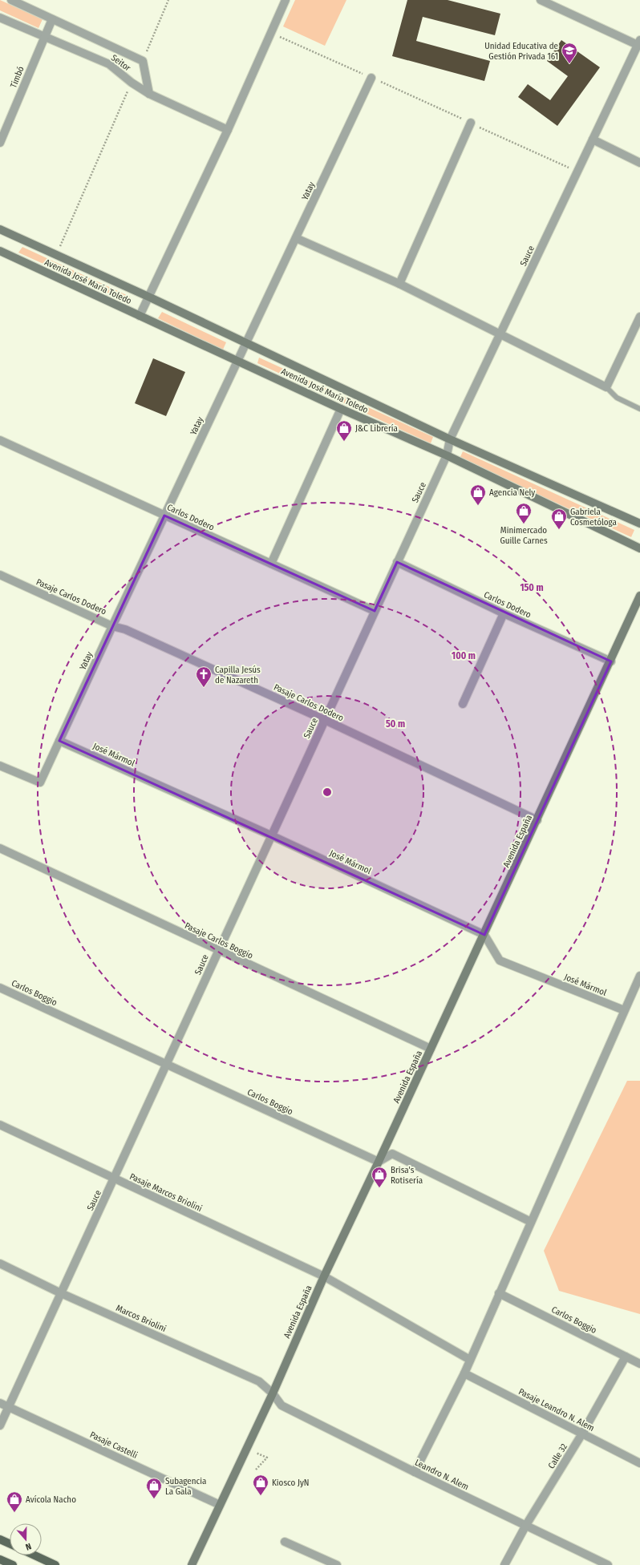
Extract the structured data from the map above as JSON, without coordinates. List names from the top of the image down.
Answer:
{
  "streets": {
    "main road": ["Avenida José María Toledo", "Avenida España"],
    "street": [
      "Seitor",
      "Timbó",
      "Yatay",
      "Sauce",
      "Carlos Dodero",
      "Pasaje Carlos Dodero",
      "José Mármol",
      "Pasaje Carlos Boggio",
      "Carlos Boggio",
      "Pasaje Marcos Briolini",
      "Marcos Briolini",
      "Pasaje Leandro N. Alem",
      "Pasaje Castelli",
      "Calle 32",
      "Leandro N. Alem"
    ]
  },
  "crossings": [
    ["Seitor", "Timbó"],
    ["Yatay", "Avenida José María Toledo"],
    ["Yatay", "Carlos Dodero"],
    ["Yatay", "Pasaje Carlos Dodero"],
    ["Yatay", "José Mármol"],
    ["Sauce", "Avenida José María Toledo"],
    ["Sauce", "Carlos Dodero"],
    ["Sauce", "Pasaje Carlos Dodero"],
    ["Sauce", "José Mármol"],
    ["Sauce", "Pasaje Carlos Boggio"],
    ["Sauce", "Carlos Boggio"],
    ["Sauce", "Pasaje Marcos Briolini"],
    ["Sauce", "Marcos Briolini"],
    ["Sauce", "Pasaje Castelli"],
    ["Carlos Dodero", "Avenida España"],
    ["Pasaje Carlos Dodero", "Avenida España"],
    ["José Mármol", "Avenida España"],
    ["Avenida España", "Pasaje Carlos Boggio"],
    ["Avenida España", "Carlos Boggio"],
    ["Avenida España", "Pasaje Marcos Briolini"],
    ["Avenida España", "Marcos Briolini"],
    ["Avenida España", "Pasaje Castelli"],
    ["Avenida España", "Leandro N. Alem"],
    ["Carlos Boggio", "Calle 32"],
    ["Marcos Briolini", "Leandro N. Alem"],
    ["Pasaje Leandro N. Alem", "Calle 32"],
    ["Calle 32", "Leandro N. Alem"]
  ],
  "places": {
    "school or university": ["Unidad Educativa de Gestión Privada 161"],
    "shop": [
      "J&C Librería",
      "Agencia Nely",
      "Minimercado Guille Carnes",
      "Gabriela Cosmetóloga",
      "Brisa's Rotisería",
      "Kiosco JyN",
      "Subagencia La Gala",
      "Avícola Nacho"
    ],
    "church": ["Capilla Jesús de Nazareth"]
  },
  "north": "bottom",
  "rings": ["150 m", "100 m", "50 m"]
}
